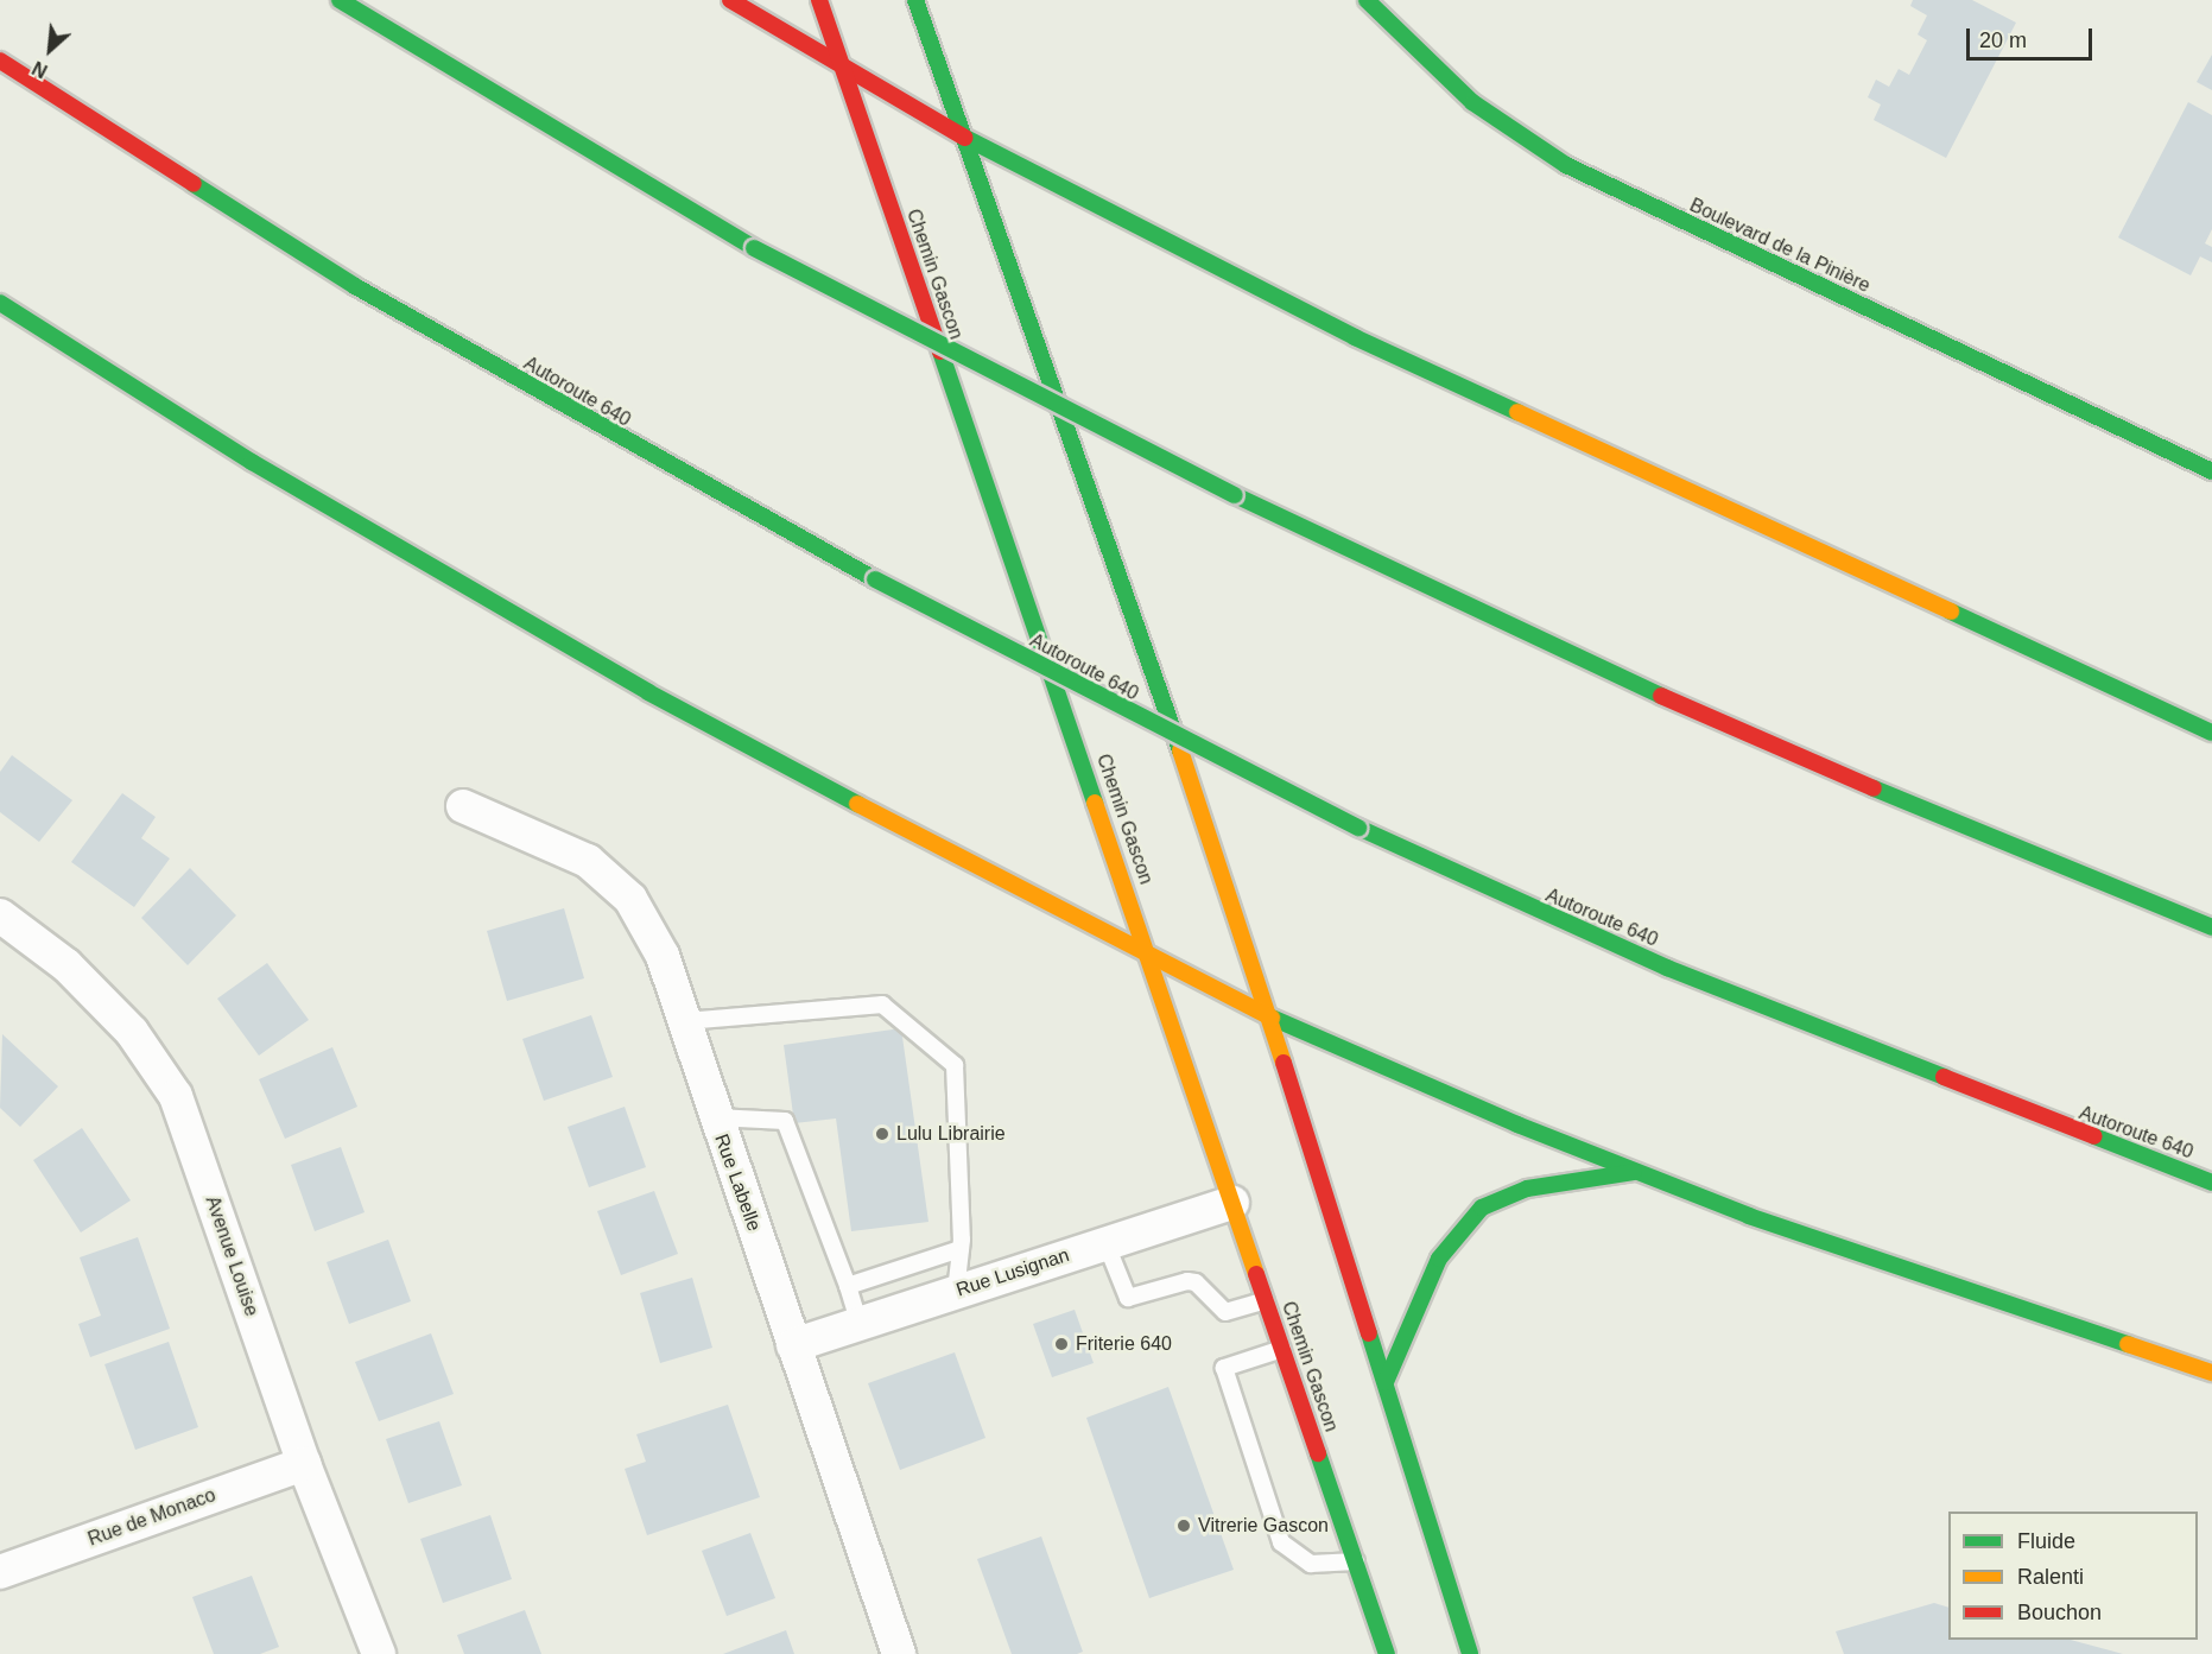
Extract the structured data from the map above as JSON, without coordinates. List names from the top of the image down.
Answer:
{
  "streets": {
    "main road": ["Boulevard de la Pinière", "Chemin Gascon", "Autoroute 640"],
    "street": [
      "Rue Labelle",
      "Avenue Louise",
      "Rue Lusignan",
      "Rue de Monaco"
    ]
  },
  "crossings": [
    ["Chemin Gascon", "Rue Lusignan"],
    ["Rue Labelle", "Rue Lusignan"],
    ["Avenue Louise", "Rue de Monaco"]
  ],
  "places": ["Lulu Librairie", "Friterie 640", "Vitrerie Gascon"],
  "legend": ["Fluide", "Ralenti", "Bouchon"],
  "scale_bar": "20 m",
  "north": "bottom left"
}
